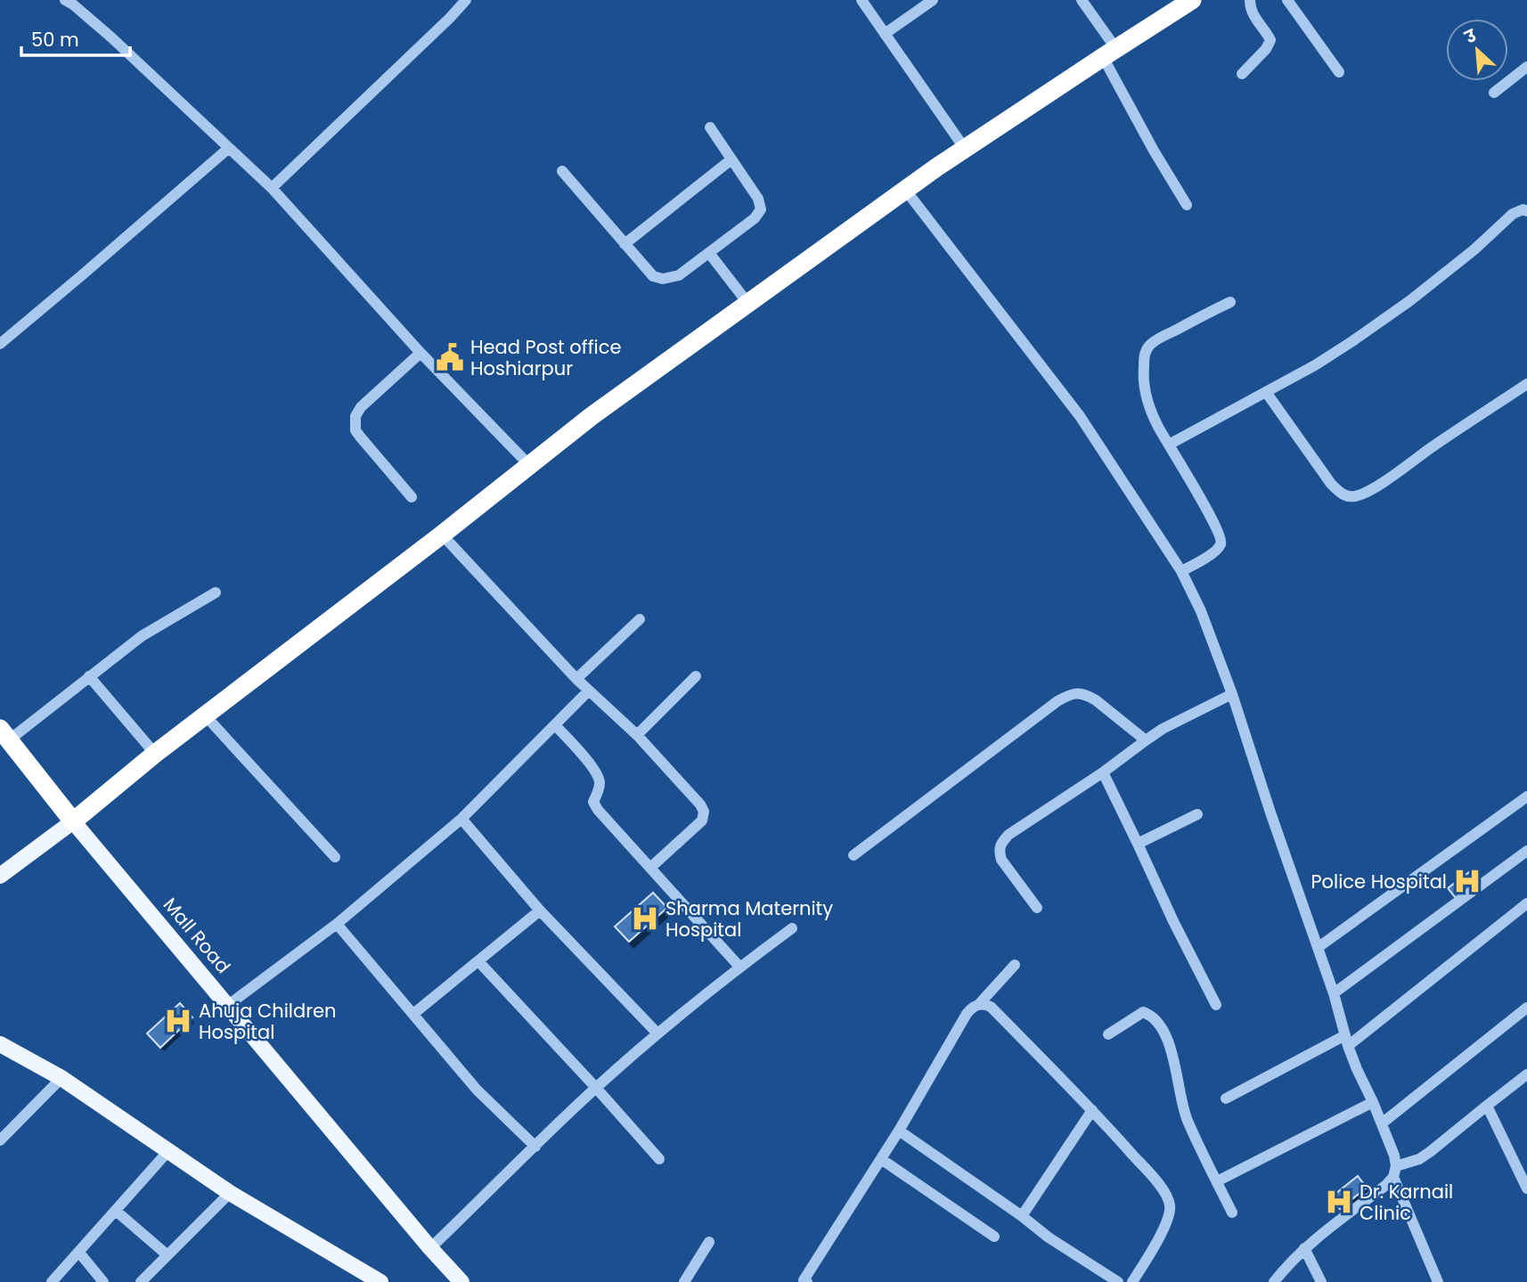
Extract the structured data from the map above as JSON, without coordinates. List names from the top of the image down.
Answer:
{
  "streets": {
    "highway": ["Mall Road"]
  },
  "places": {
    "public building": ["Head Post office Hoshiarpur"],
    "hospital": [
      "Police Hospital",
      "Sharma Maternity Hospital",
      "Ahuja Children Hospital",
      "Dr. Karnail Clinic"
    ]
  },
  "scale_bar": "50 m",
  "north": "top left"
}
